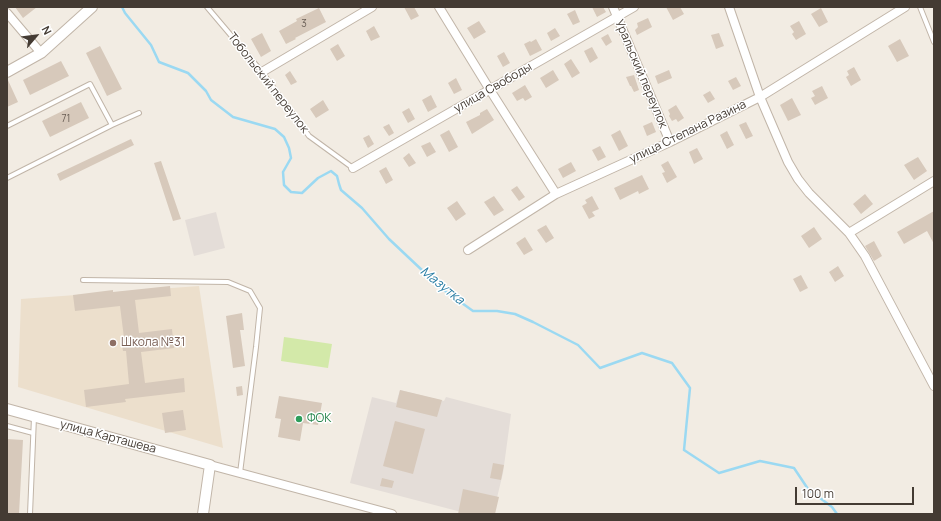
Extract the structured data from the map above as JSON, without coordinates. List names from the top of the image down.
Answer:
{
  "streets": {
    "street": [
      "Уральский переулок",
      "улица Свободы",
      "улица Степана Разина",
      "улица Карташева"
    ],
    "lane": ["Тобольский переулок"]
  },
  "crossings": [
    ["Уральский переулок", "улица Свободы"],
    ["Уральский переулок", "улица Степана Разина"],
    ["Тобольский переулок", "улица Свободы"]
  ],
  "water": ["Мазутка"],
  "places": ["Школа №31", "ФОК"],
  "house_numbers": ["3", "71"],
  "scale_bar": "100 m",
  "north": "top right"
}
